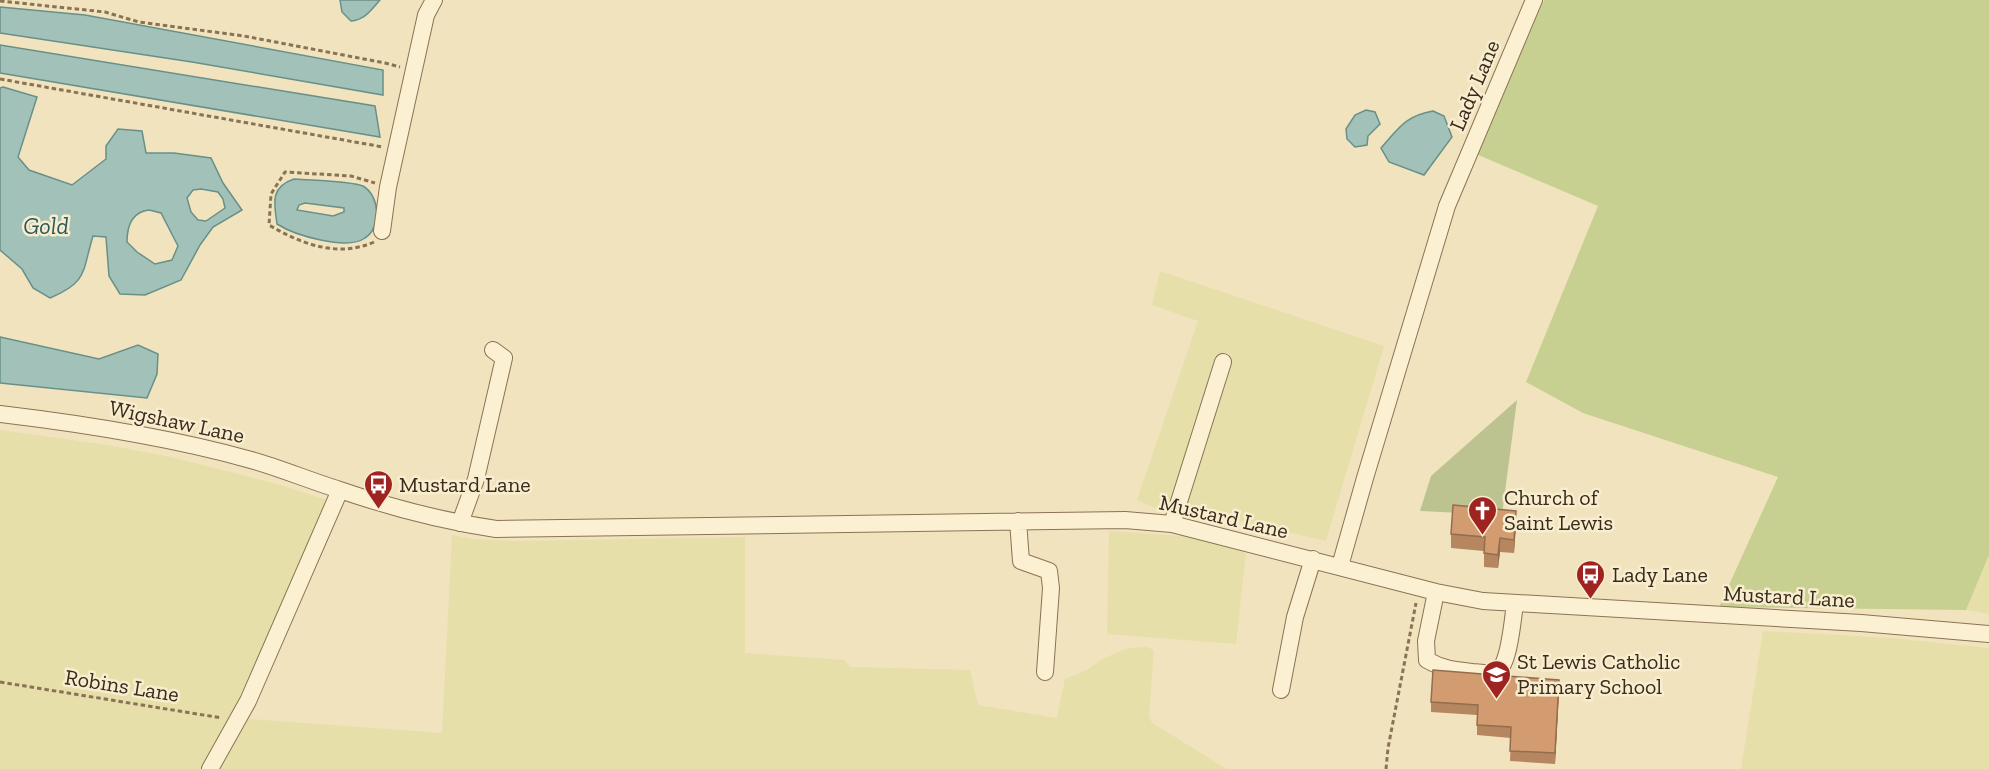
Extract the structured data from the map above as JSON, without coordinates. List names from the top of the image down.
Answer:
{
  "streets": {
    "street": ["Lady Lane", "Wigshaw Lane", "Mustard Lane"],
    "path": ["Robins Lane"]
  },
  "crossings": [
    ["Lady Lane", "Mustard Lane"],
    ["Wigshaw Lane", "Mustard Lane"]
  ],
  "water": ["Gold"],
  "places": {
    "bus stop": ["Mustard Lane", "Lady Lane"],
    "church": ["Church of Saint Lewis"],
    "school or university": ["St Lewis Catholic Primary School"]
  }
}
